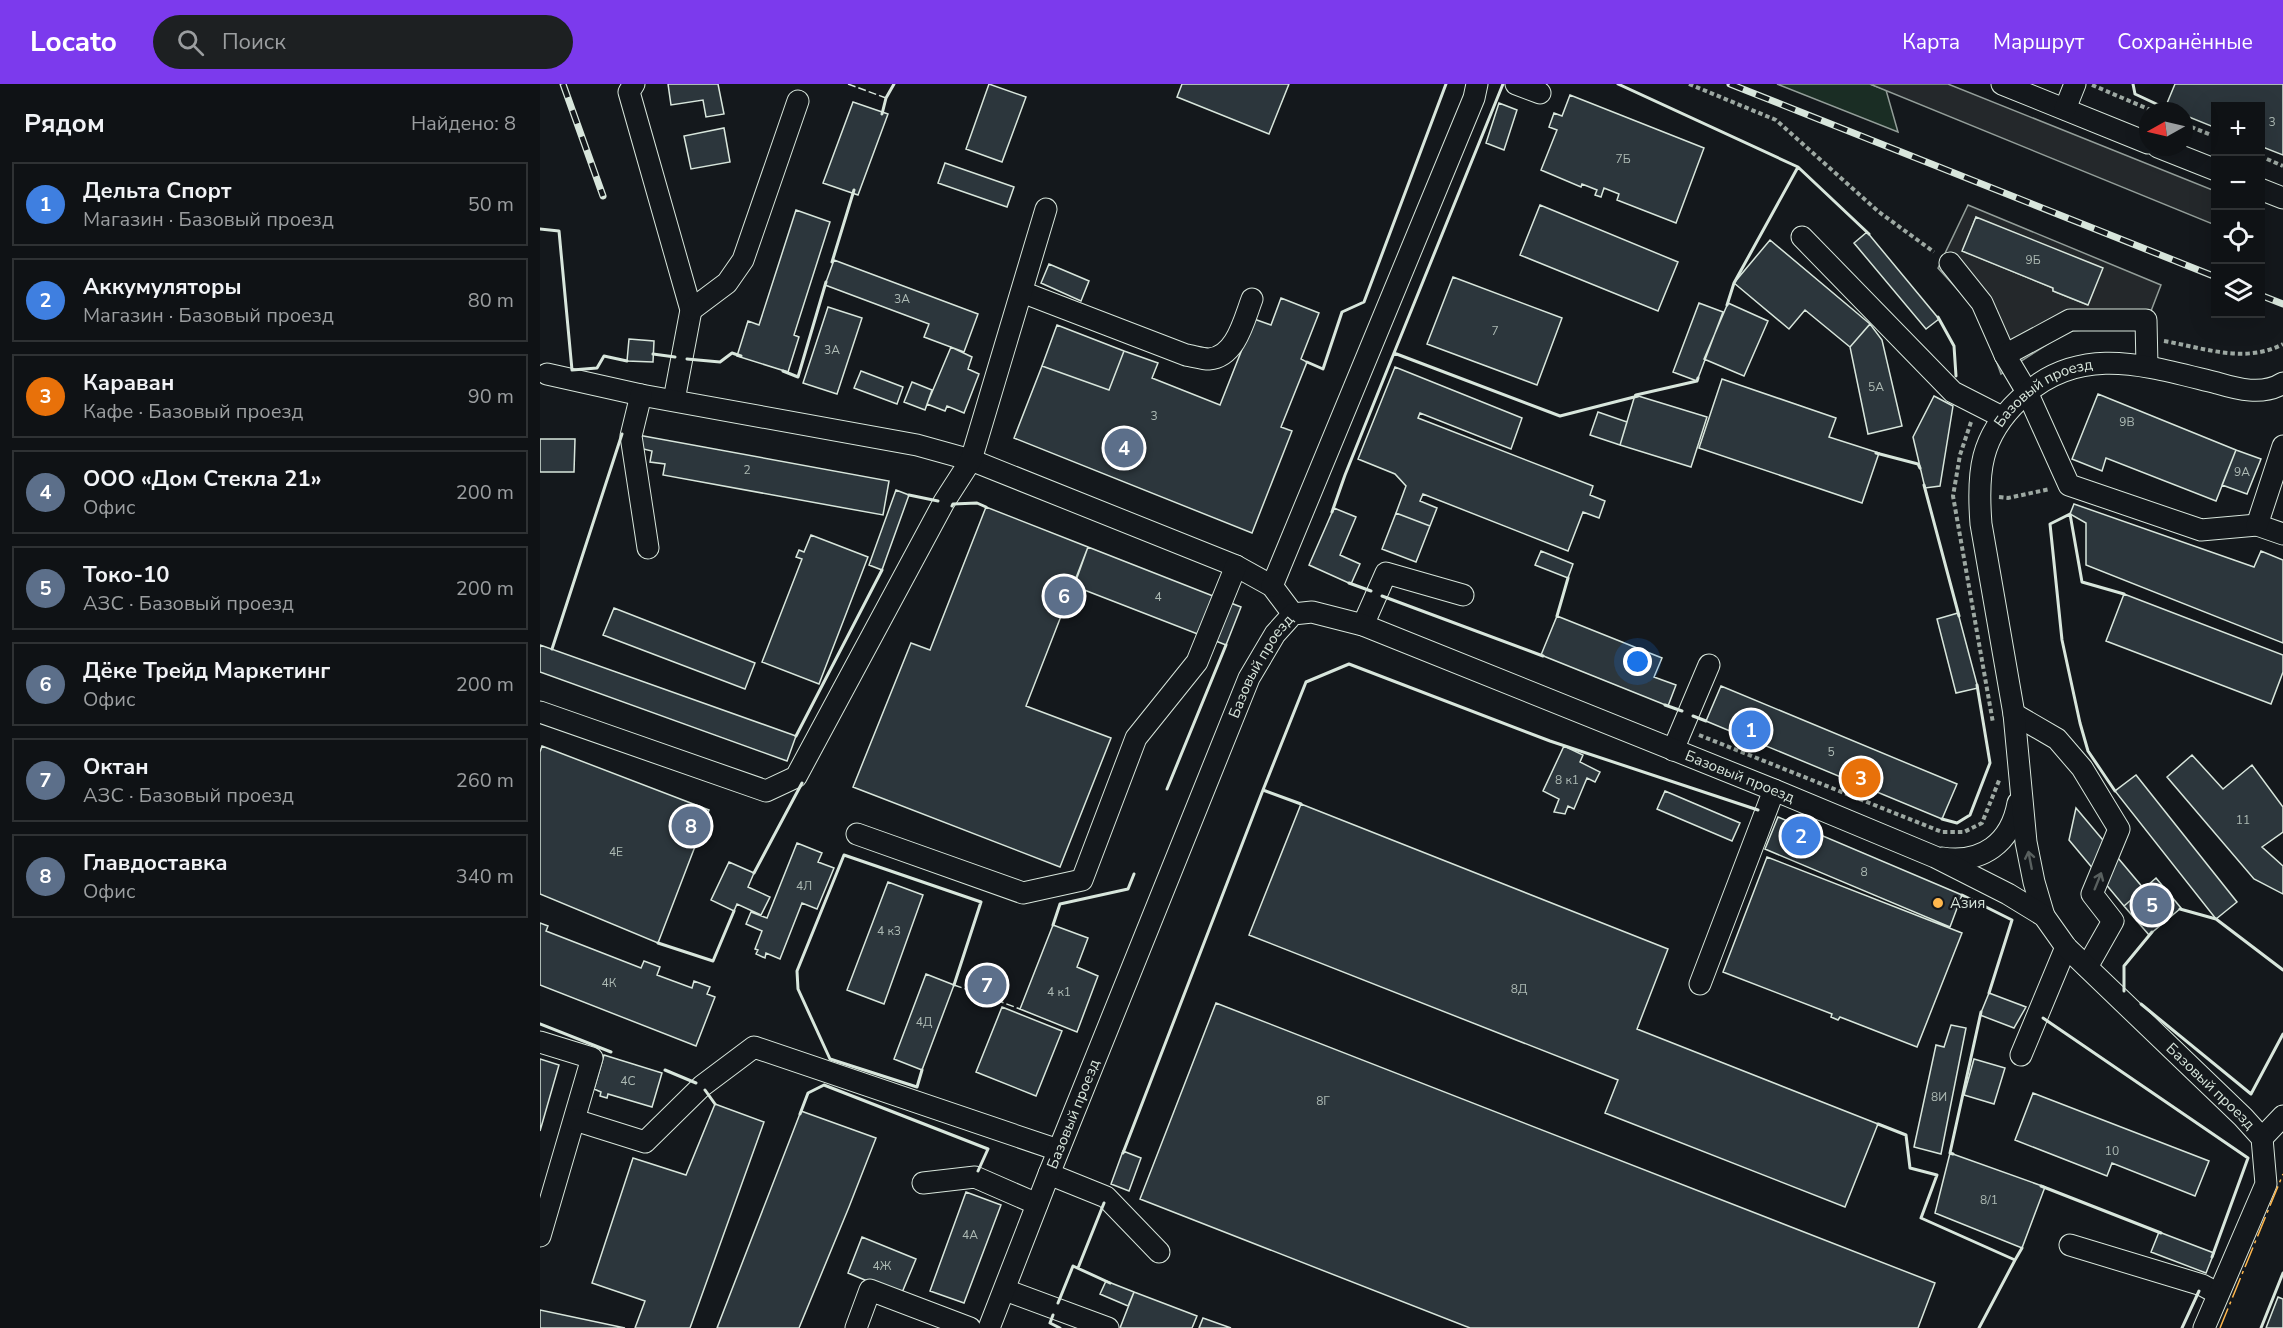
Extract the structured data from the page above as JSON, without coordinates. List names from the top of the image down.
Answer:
{
  "streets": {
    "street": ["Базовый проезд"]
  },
  "places": ["Азия"],
  "house_numbers": [
    "3",
    "7Б",
    "9Б",
    "3А",
    "7",
    "3А",
    "5А",
    "3",
    "9В",
    "2",
    "9А",
    "4",
    "5",
    "8 к1",
    "11",
    "4Е",
    "8",
    "4Л",
    "4 к3",
    "4К",
    "8Д",
    "4 к1",
    "4Д",
    "4С",
    "8И",
    "8Г",
    "10",
    "8/1",
    "4А",
    "4Ж"
  ],
  "north": "left",
  "page": {
    "header": "Locato",
    "search": "Поиск",
    "nav": ["Карта", "Маршрут", "Сохранённые"],
    "heading": ["Рядом", "Найдено: 8"],
    "map_buttons": ["+", "−"],
    "list": [
      {
        "mark": "1",
        "name": "Дельта Спорт",
        "note": "Магазин · Базовый проезд",
        "value": "50 m"
      },
      {
        "mark": "2",
        "name": "Аккумуляторы",
        "note": "Магазин · Базовый проезд",
        "value": "80 m"
      },
      {
        "mark": "3",
        "name": "Караван",
        "note": "Кафе · Базовый проезд",
        "value": "90 m"
      },
      {
        "mark": "4",
        "name": "ООО «Дом Стекла 21»",
        "note": "Офис",
        "value": "200 m"
      },
      {
        "mark": "5",
        "name": "Токо-10",
        "note": "АЗС · Базовый проезд",
        "value": "200 m"
      },
      {
        "mark": "6",
        "name": "Дёке Трейд Маркетинг",
        "note": "Офис",
        "value": "200 m"
      },
      {
        "mark": "7",
        "name": "Октан",
        "note": "АЗС · Базовый проезд",
        "value": "260 m"
      },
      {
        "mark": "8",
        "name": "Главдоставка",
        "note": "Офис",
        "value": "340 m"
      }
    ],
    "pins": [
      "4",
      "6",
      "1",
      "3",
      "8",
      "2",
      "5",
      "7"
    ]
  }
}
